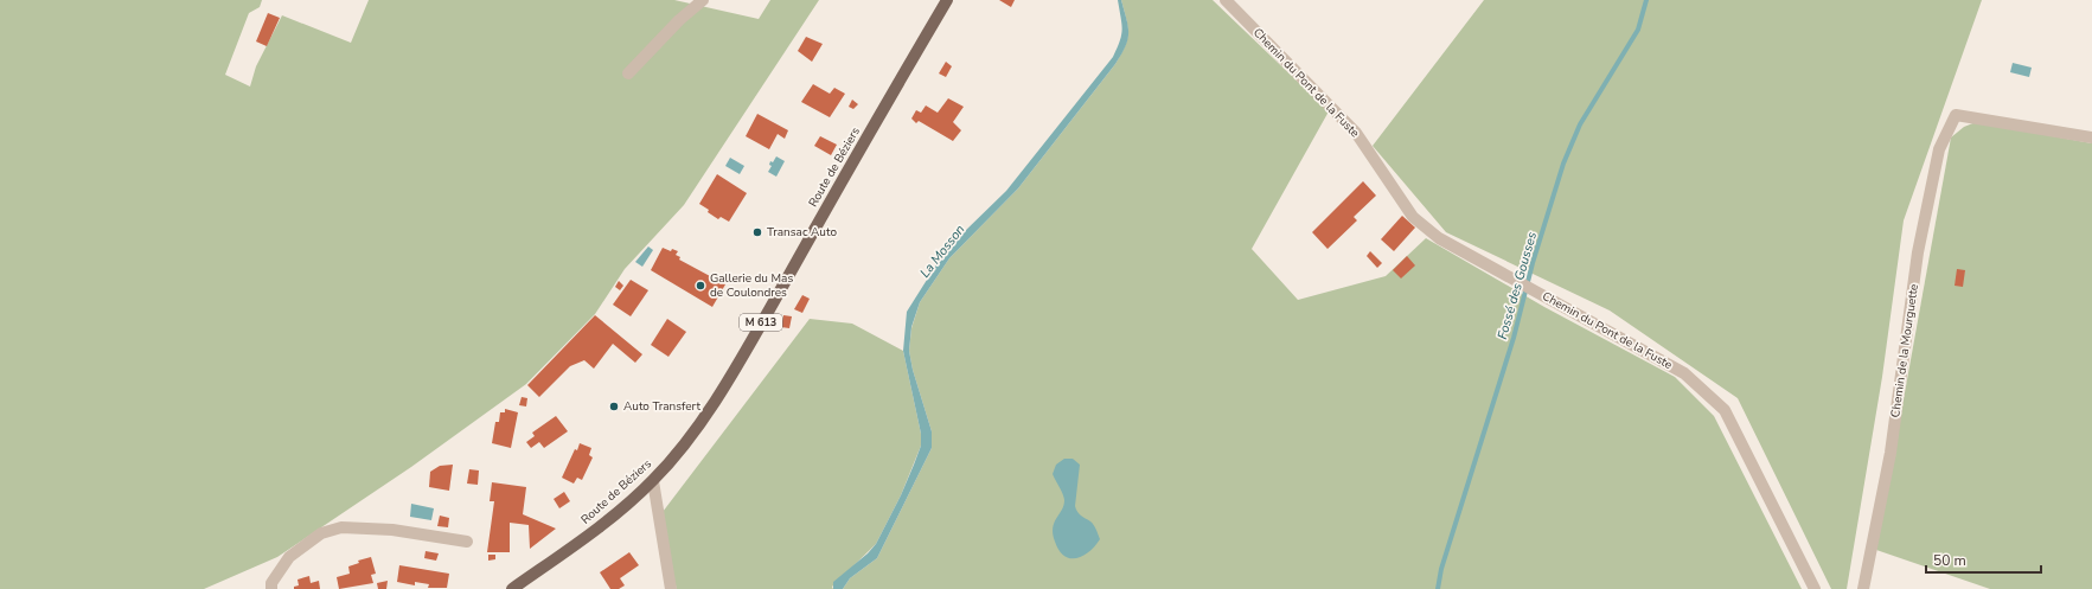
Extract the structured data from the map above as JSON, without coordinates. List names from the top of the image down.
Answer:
{
  "streets": {
    "main road": ["Route de Béziers", "M 613"],
    "street": ["Chemin du Pont de la Fuste", "Chemin de la Mourguette"]
  },
  "water": ["La Mosson", "Fossé des Gousses"],
  "places": ["Transac Auto", "Gallerie du Mas de Coulondres", "Auto Transfert"],
  "scale_bar": "50 m"
}
